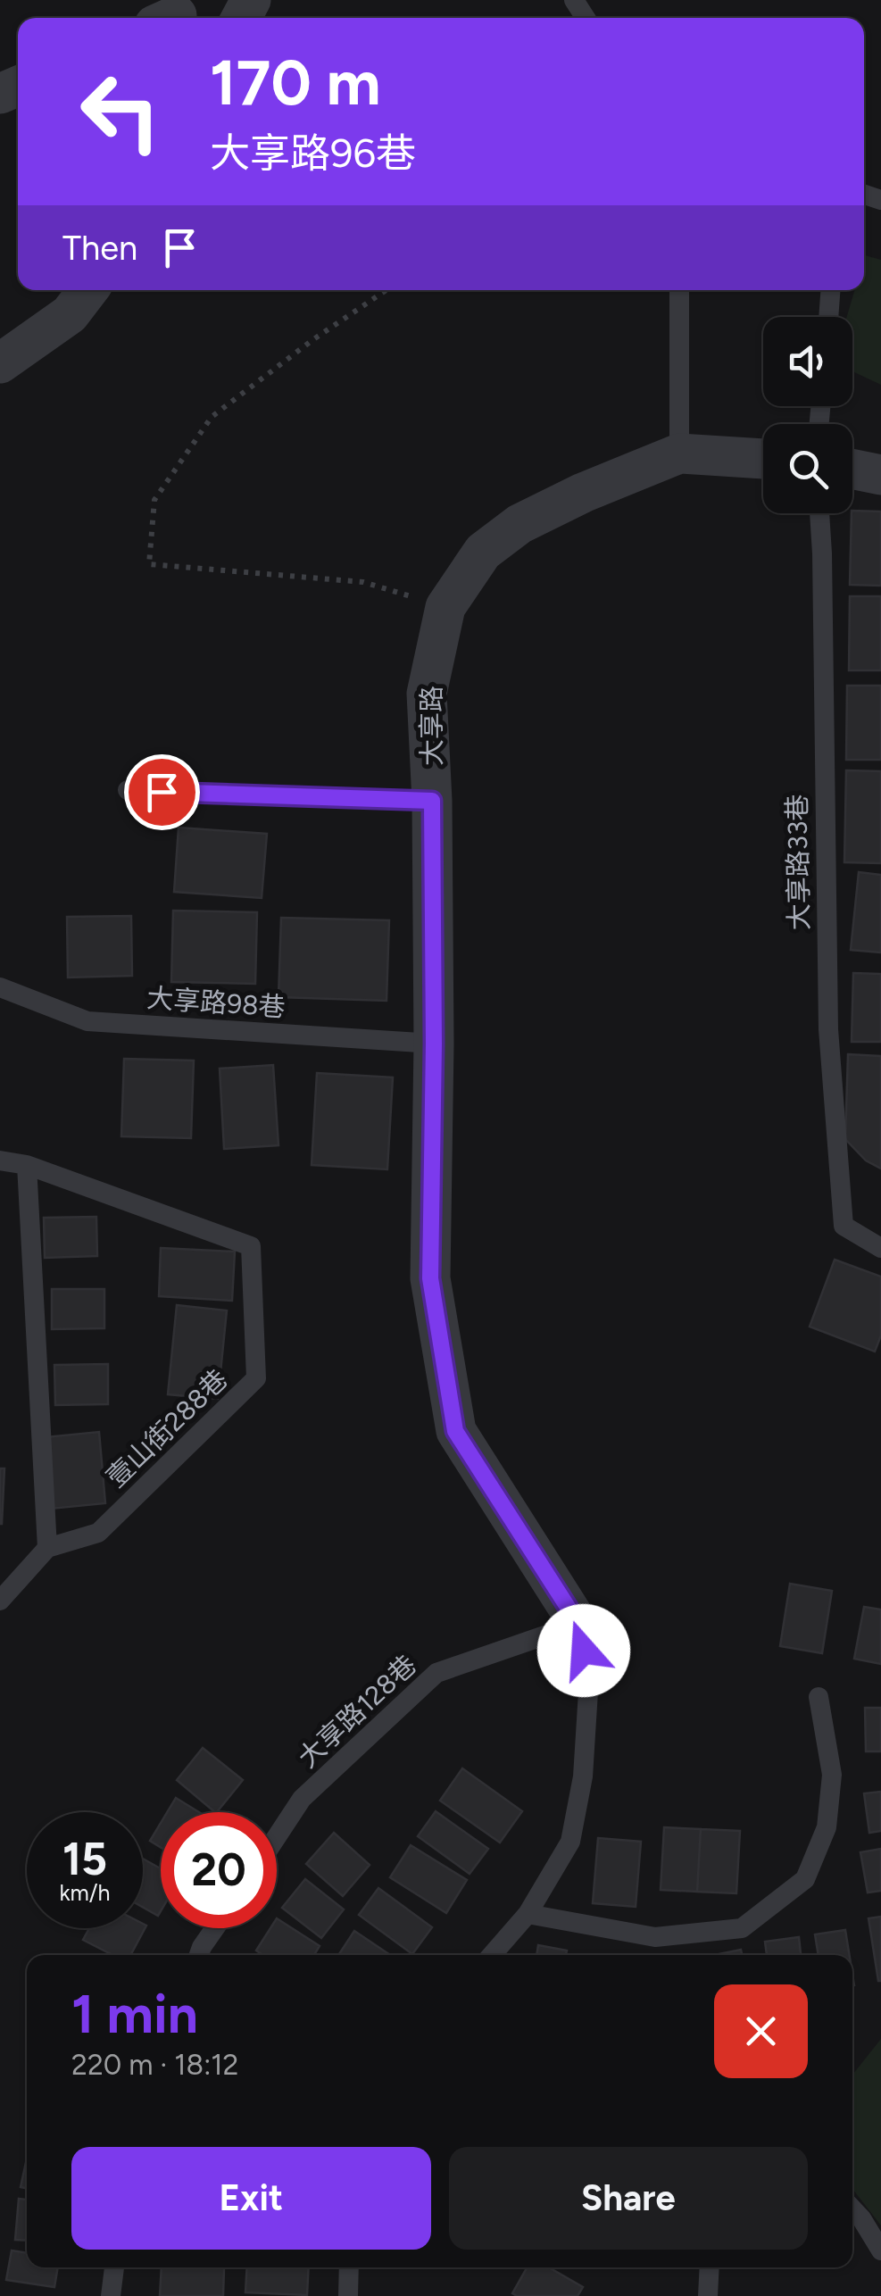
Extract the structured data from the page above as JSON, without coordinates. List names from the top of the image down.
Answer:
{
  "streets": {
    "street": ["大享路"],
    "lane": [
      "大享路33巷",
      "大享路98巷",
      "壹山街288巷",
      "大享路128巷"
    ]
  },
  "crossings": [
    ["大享路", "大享路98巷"],
    ["大享路", "大享路128巷"]
  ],
  "page": {
    "turn": ["170 m", "大享路96巷"],
    "then": "Then",
    "speed": "15 km/h",
    "limit": "20",
    "heading": ["1 min", "220 m · 18:12"],
    "buttons": ["Exit", "Share"]
  }
}
